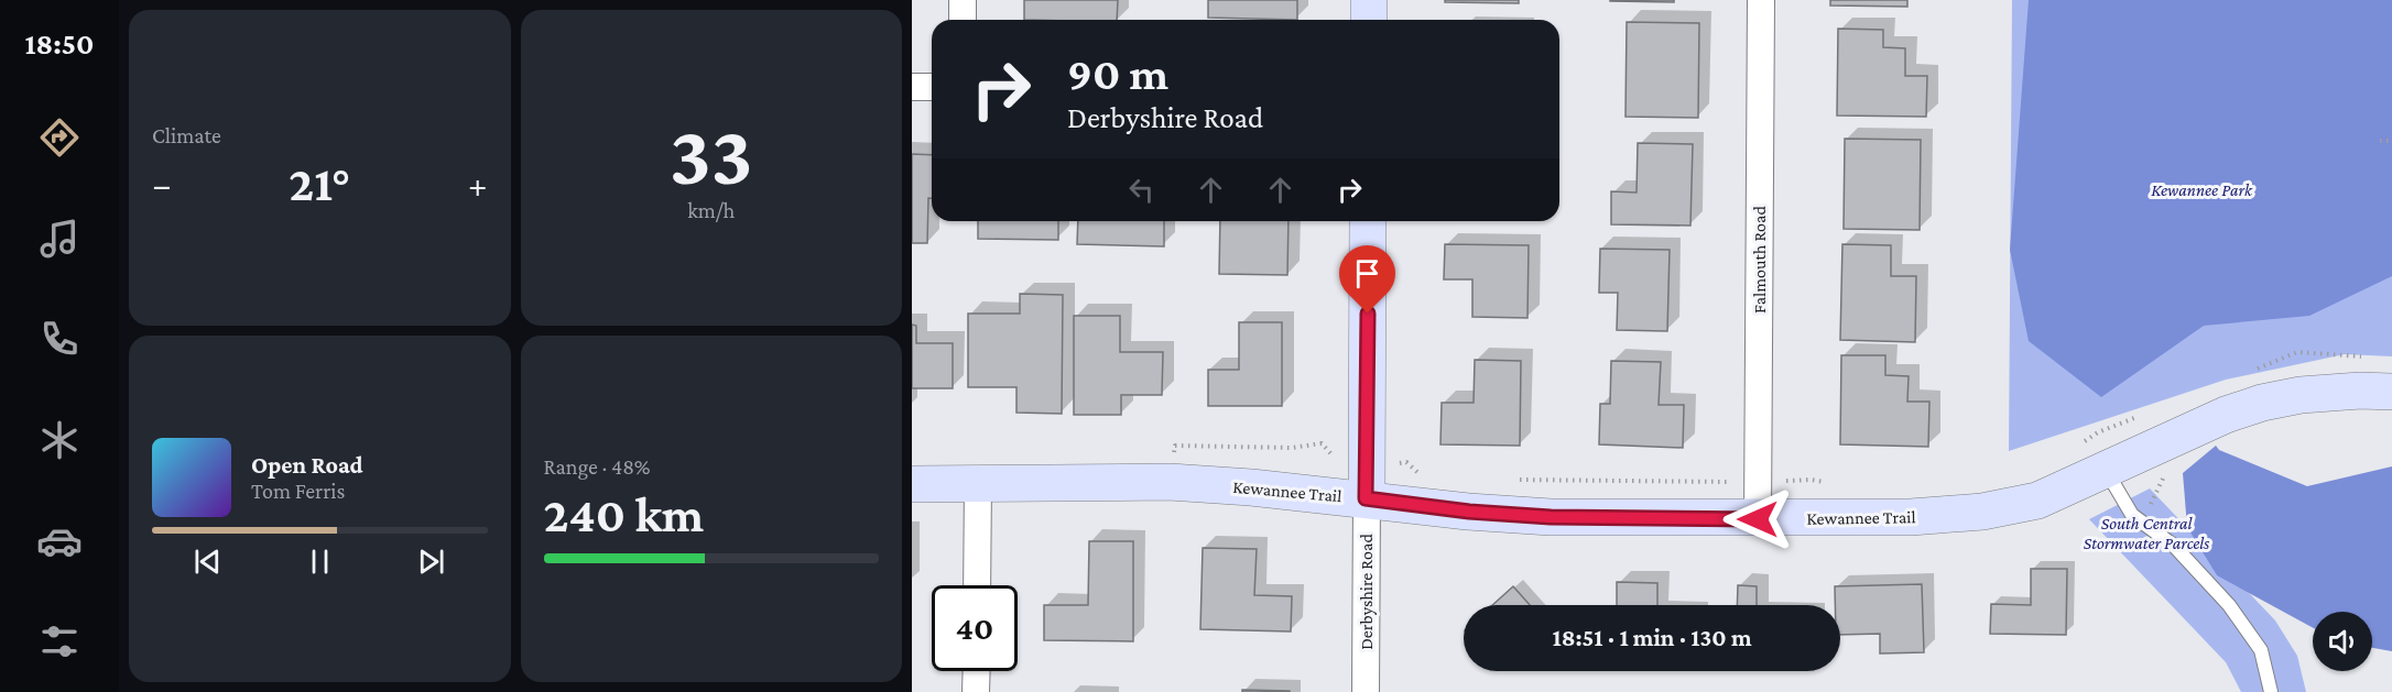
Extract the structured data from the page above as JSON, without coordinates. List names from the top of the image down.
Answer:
{
  "streets": {
    "street": ["Falmouth Road", "Kewannee Trail", "Derbyshire Road"]
  },
  "crossings": [
    ["Falmouth Road", "Kewannee Trail"],
    ["Kewannee Trail", "Derbyshire Road"]
  ],
  "parks": ["Kewannee Park", "South Central Stormwater Parcels"],
  "page": {
    "tabs": "18:50",
    "tile": [
      "Climate",
      ["33", "km/h"],
      ["Range · 48%", "240 km"]
    ],
    "turn": ["90 m", "Derbyshire Road"],
    "heat": ["−", "21°", "+"],
    "song": ["Open Road", "Tom Ferris"],
    "limit": "40",
    "trip": "18:51 · 1 min · 130 m"
  }
}
